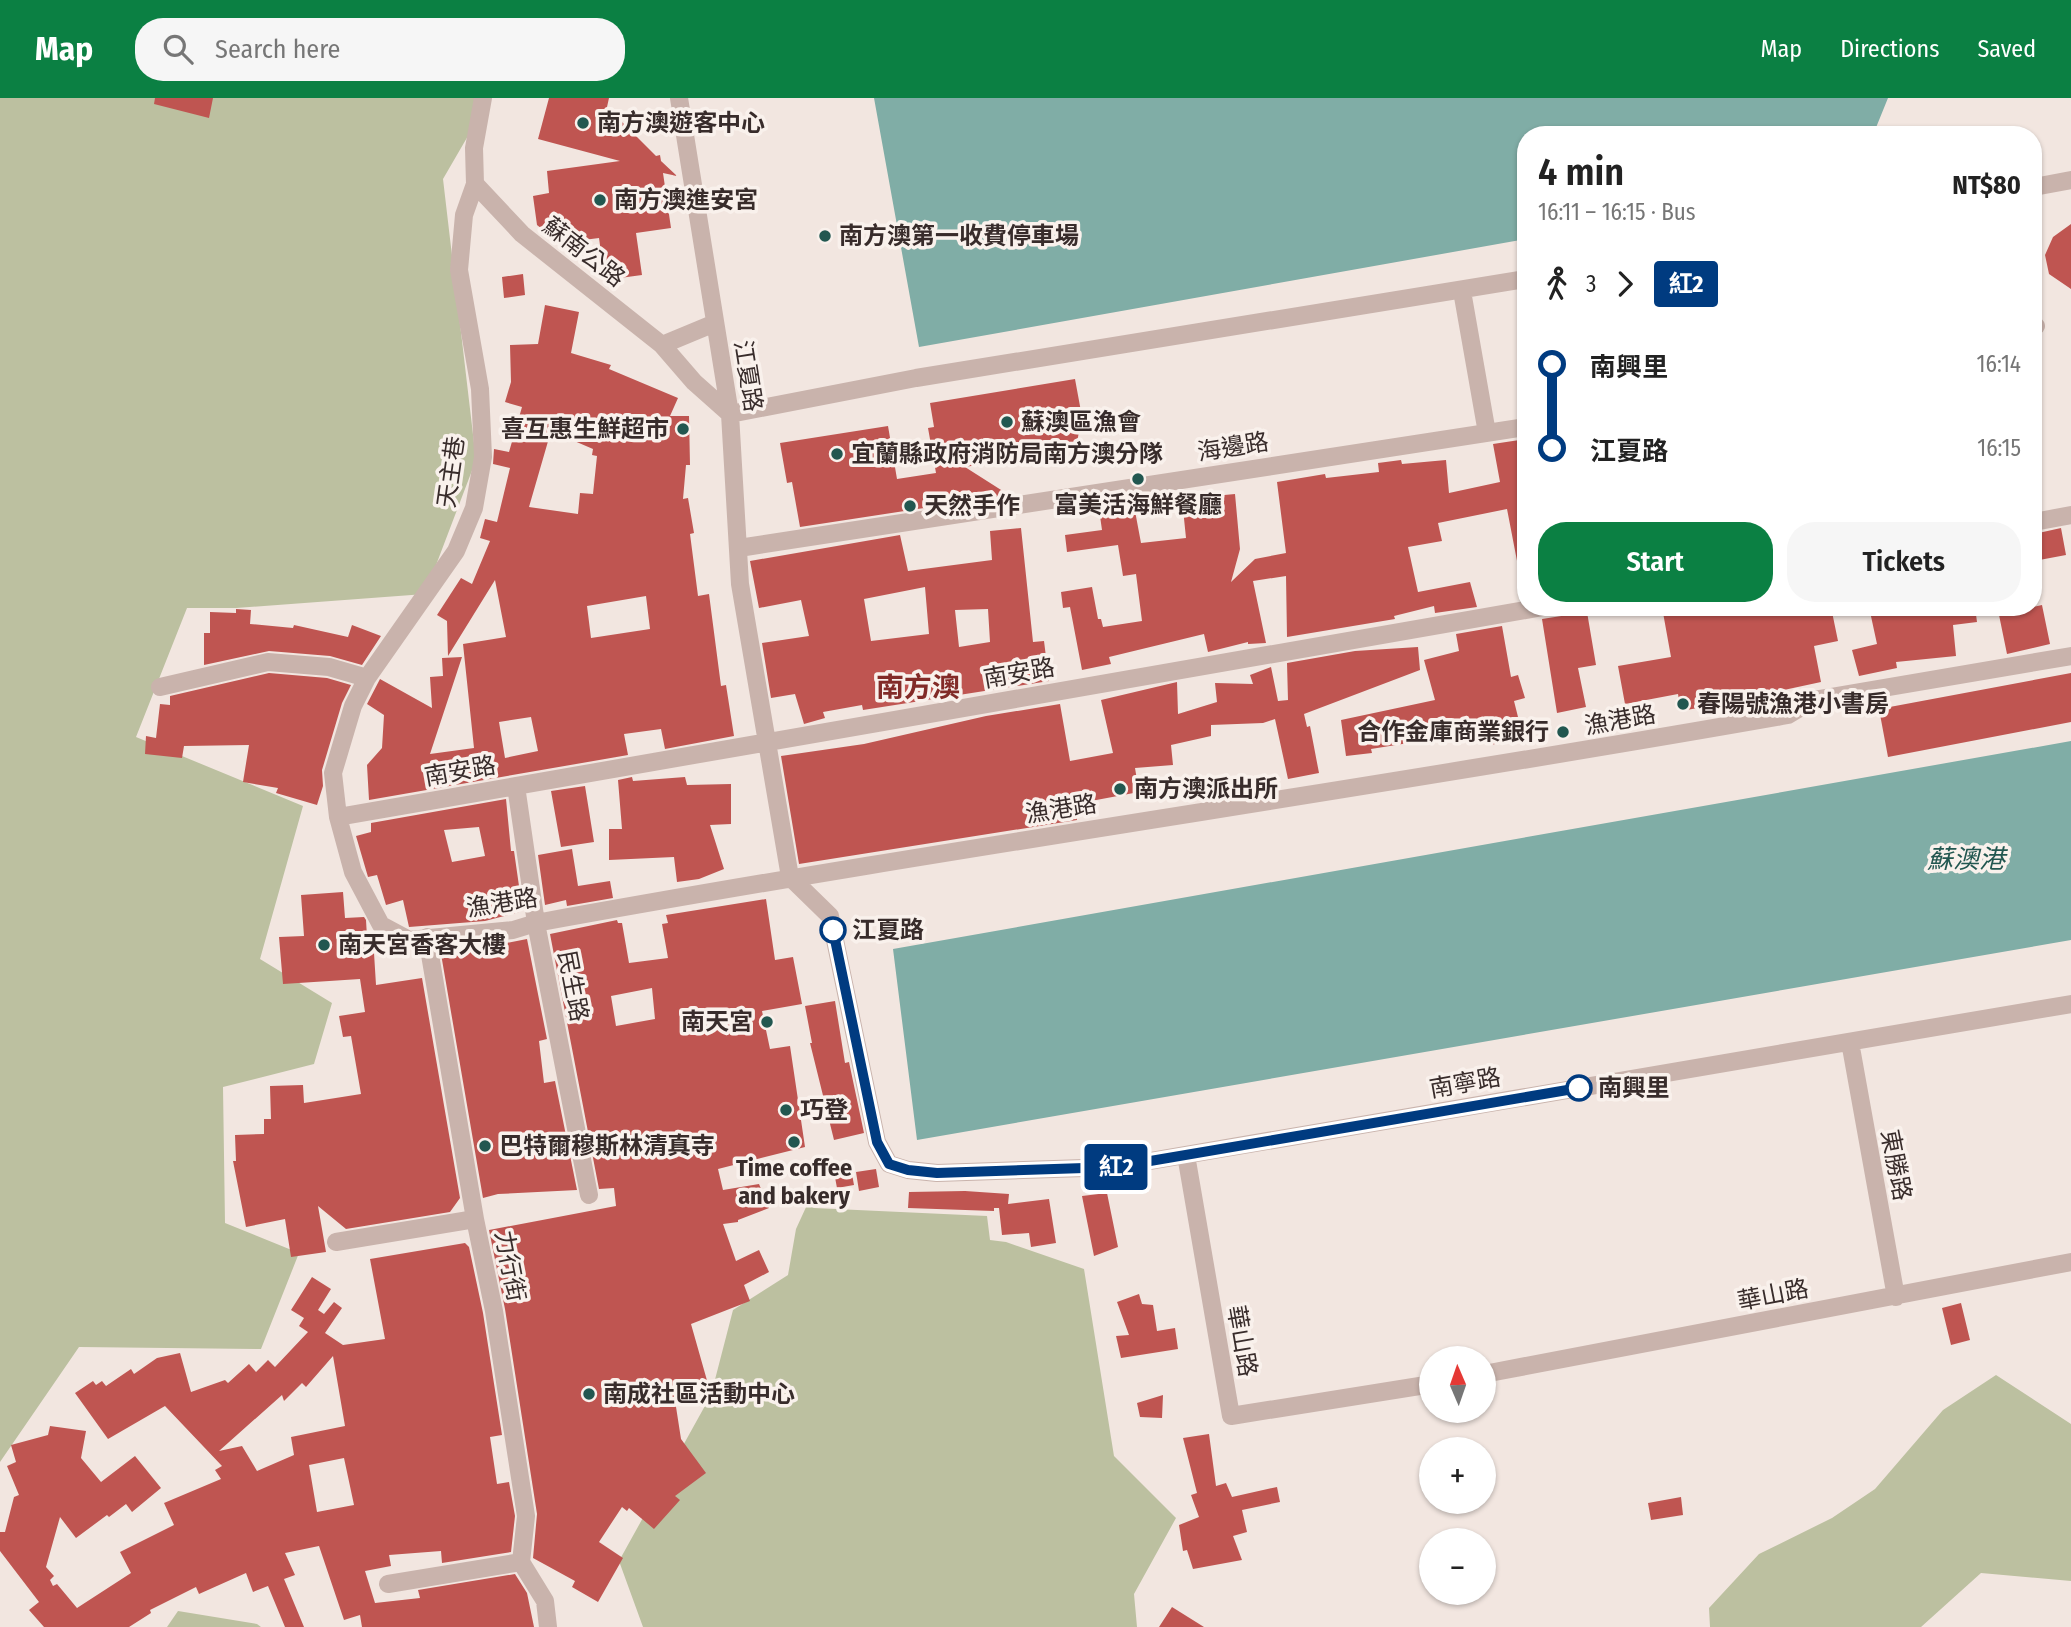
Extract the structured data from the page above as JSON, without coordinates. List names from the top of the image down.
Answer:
{
  "streets": {
    "street": [
      "蘇南公路",
      "江夏路",
      "海邊路",
      "天主巷",
      "南安路",
      "漁港路",
      "民生路",
      "南寧路",
      "東勝路",
      "力行街",
      "華山路"
    ]
  },
  "crossings": [
    ["蘇南公路", "江夏路"],
    ["蘇南公路", "天主巷"],
    ["江夏路", "海邊路"],
    ["江夏路", "南安路"],
    ["江夏路", "漁港路"],
    ["江夏路", "南寧路"],
    ["天主巷", "南安路"],
    ["天主巷", "漁港路"],
    ["南安路", "漁港路"],
    ["南安路", "民生路"],
    ["漁港路", "民生路"],
    ["漁港路", "南寧路"],
    ["漁港路", "力行街"],
    ["南寧路", "東勝路"],
    ["南寧路", "華山路"],
    ["東勝路", "華山路"]
  ],
  "districts": ["南方澳"],
  "water": ["蘇澳港"],
  "places": [
    "南方澳遊客中心",
    "南方澳進安宮",
    "南方澳第一收費停車場",
    "蘇澳區漁會",
    "喜互惠生鮮超市",
    "宜蘭縣政府消防局南方澳分隊",
    "富美活海鮮餐廳",
    "天然手作",
    "春陽號漁港小書房",
    "合作金庫商業銀行",
    "南方澳派出所",
    "江夏路",
    "南天宮香客大樓",
    "南天宮",
    "南興里",
    "巧登",
    "Time coffee and bakery",
    "巴特爾穆斯林清真寺",
    "南成社區活動中心"
  ],
  "lines": ["bus line 紅2"],
  "north": "top",
  "page": {
    "header": "Map",
    "search": "Search here",
    "nav": ["Map", "Directions", "Saved"],
    "on_map": "紅2",
    "heading": ["4 min", "16:11 – 16:15 · Bus", "NT$80"],
    "legs": ["3", "紅2"],
    "list": [
      {
        "name": "南興里",
        "value": "16:14"
      },
      {
        "name": "江夏路",
        "value": "16:15"
      }
    ],
    "buttons": ["Start", "Tickets"],
    "map_buttons": ["+", "−"]
  }
}
